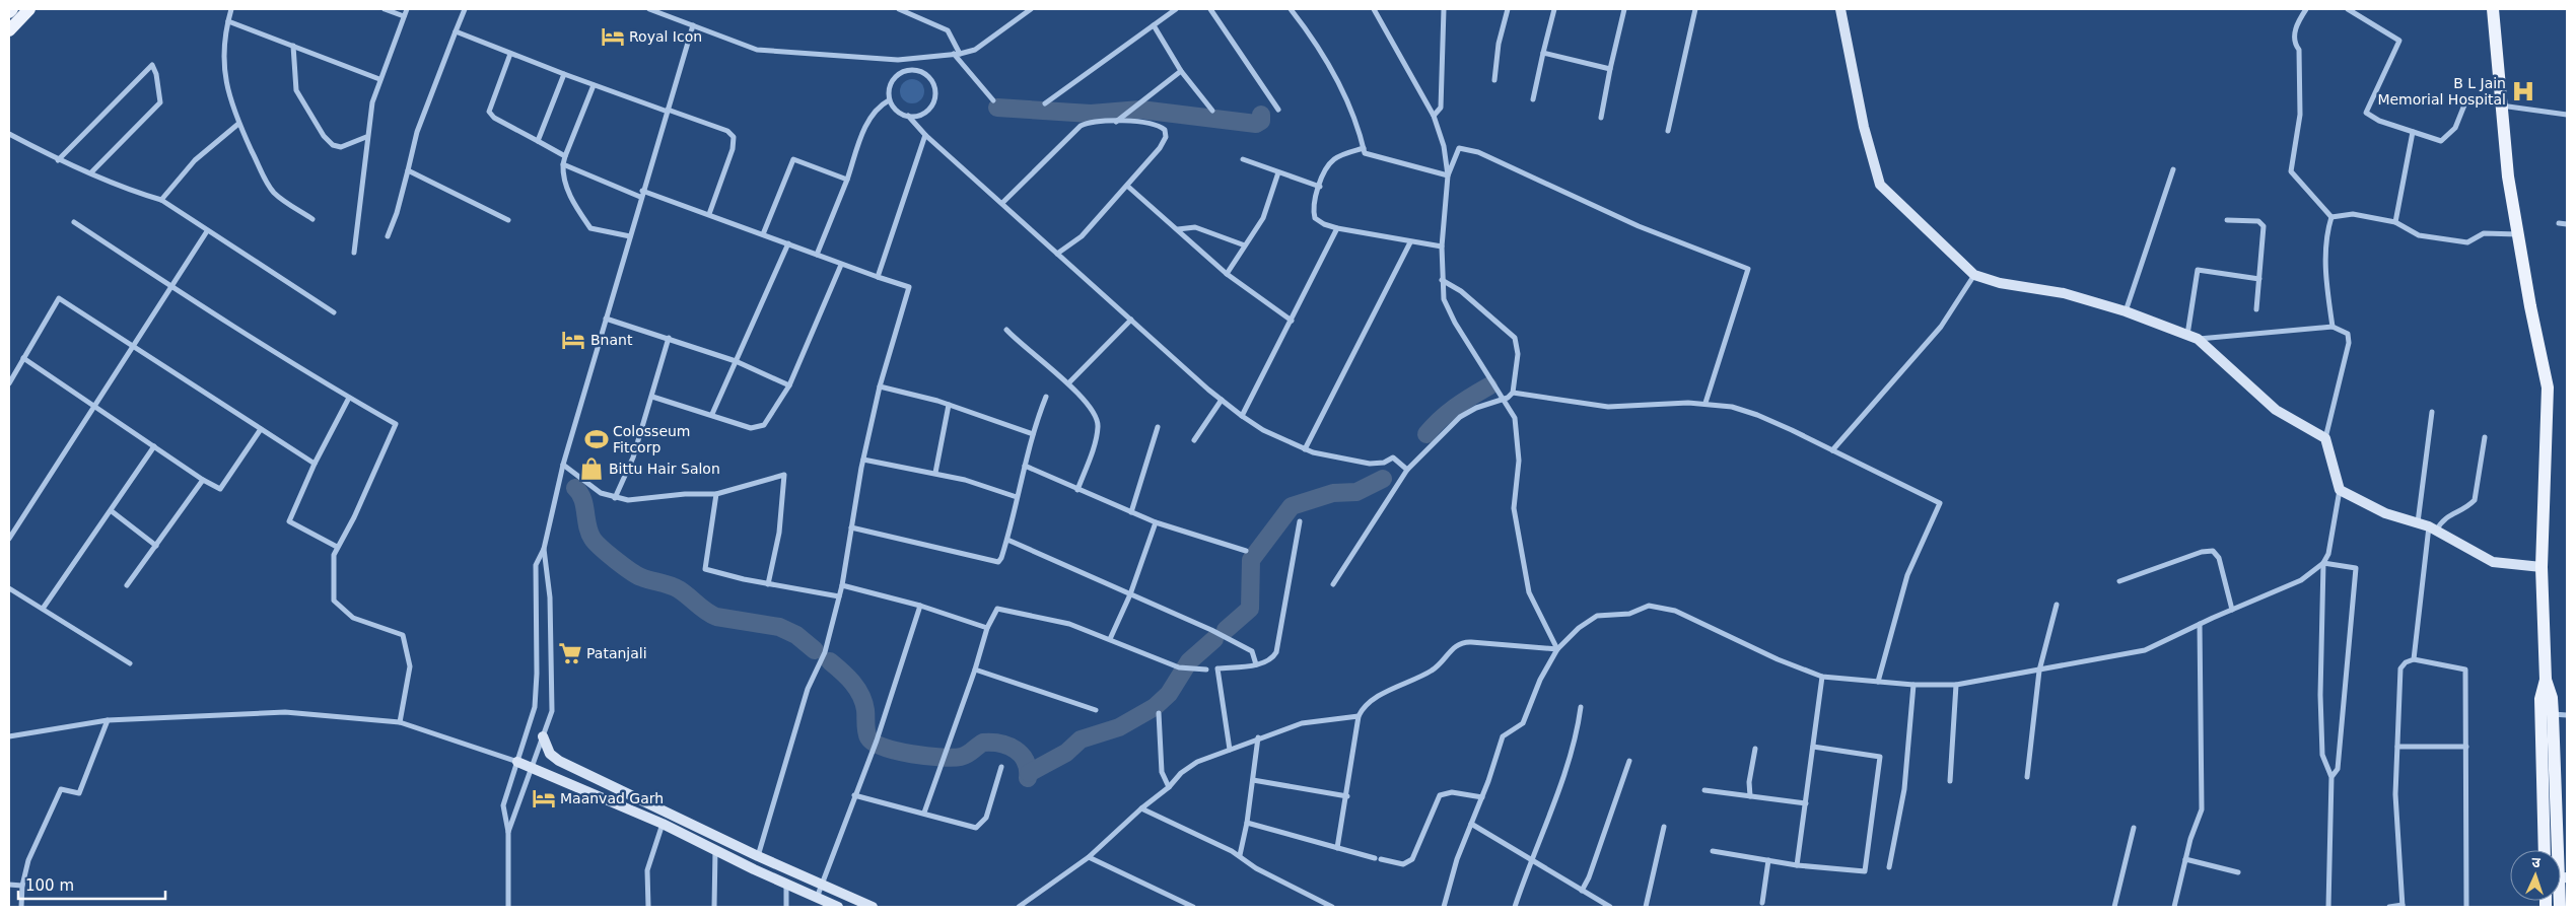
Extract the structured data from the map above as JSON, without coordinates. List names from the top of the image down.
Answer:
{
  "places": {
    "hotel": ["Royal Icon", "Bnant", "Maanvad Garh"],
    "hospital": ["B L Jain Memorial Hospital"],
    "sports": ["Colosseum Fitcorp"],
    "shop": ["Bittu Hair Salon"],
    "supermarket": ["Patanjali"]
  },
  "scale_bar": "100 m",
  "north": "top"
}
